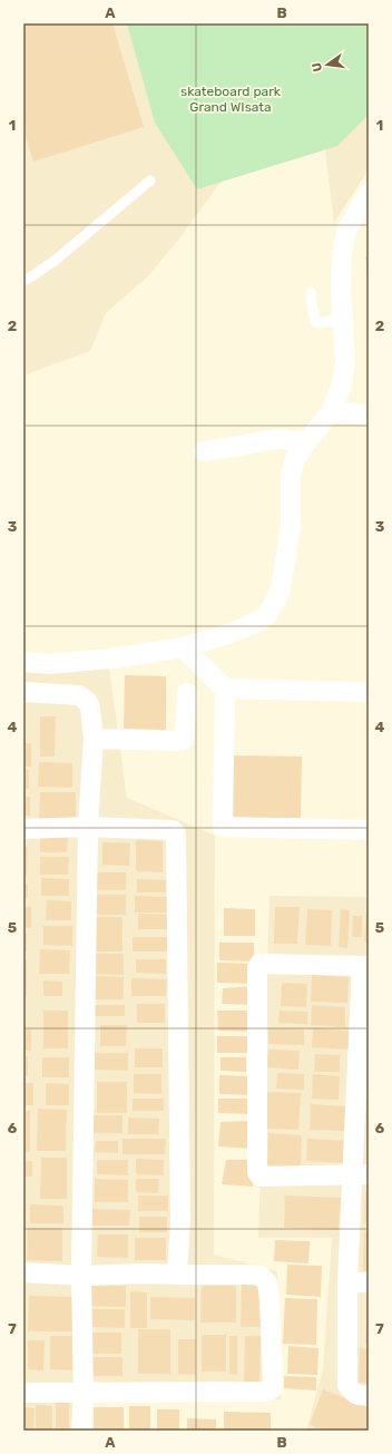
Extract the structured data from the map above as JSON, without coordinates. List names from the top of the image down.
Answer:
{
  "parks": ["skateboard park Grand WIsata"],
  "north": "left",
  "grid": {
    "columns": ["A", "B"],
    "rows": [
      "1",
      "2",
      "3",
      "4",
      "5",
      "6",
      "7"
    ]
  }
}
